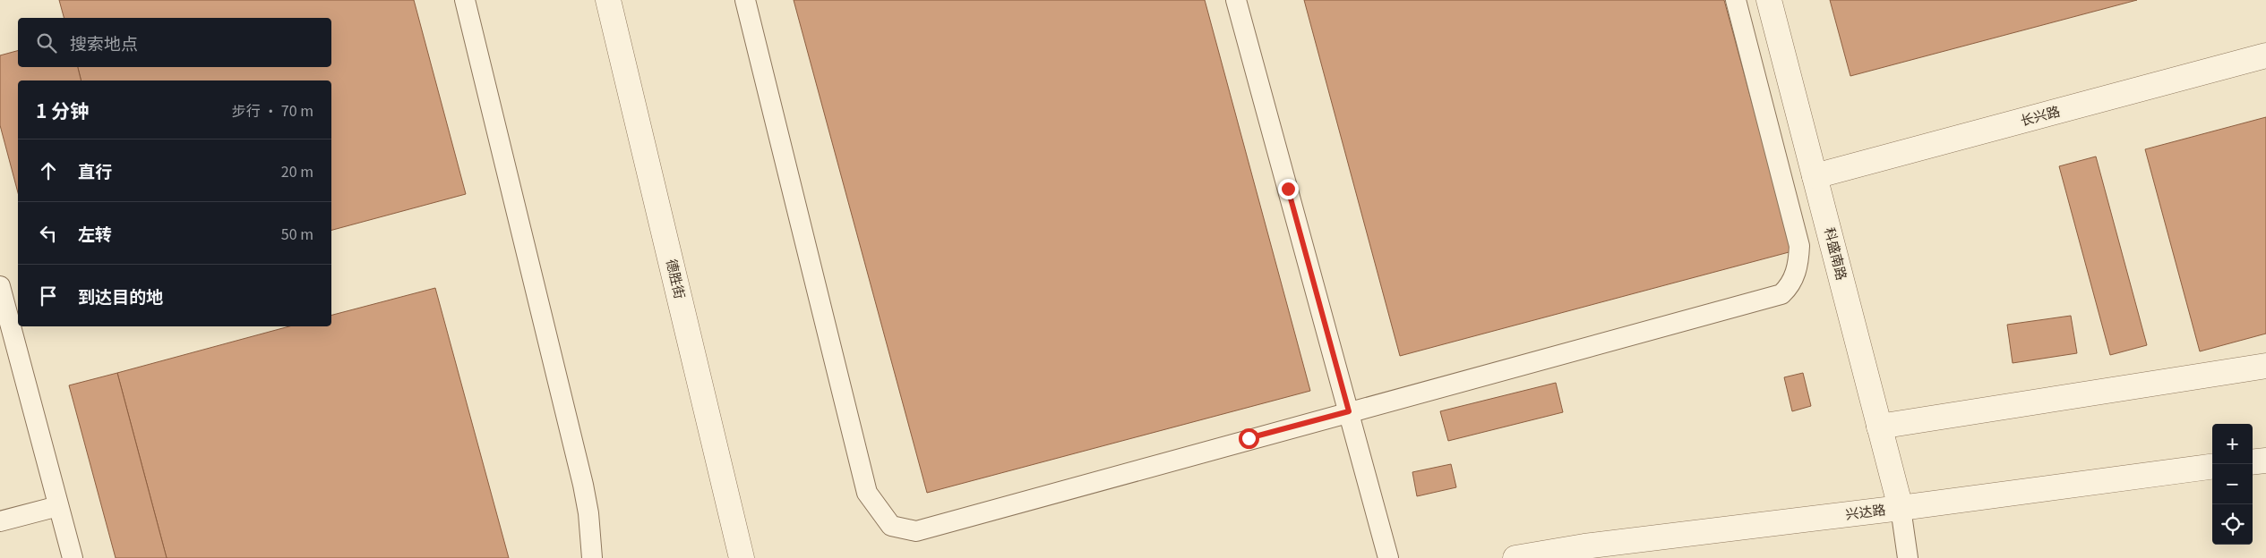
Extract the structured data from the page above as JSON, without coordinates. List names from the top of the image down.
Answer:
{
  "streets": {
    "street": [
      "长兴路",
      "科盛南路",
      "德胜街",
      "兴达路"
    ]
  },
  "crossings": [
    ["长兴路", "科盛南路"],
    ["科盛南路", "兴达路"]
  ],
  "page": {
    "search": "搜索地点",
    "heading": ["1 分钟", "步行 · 70 m"],
    "list": [
      ["直行", "20 m"],
      ["左转", "50 m"],
      "到达目的地"
    ],
    "map_buttons": ["+", "−"]
  }
}
